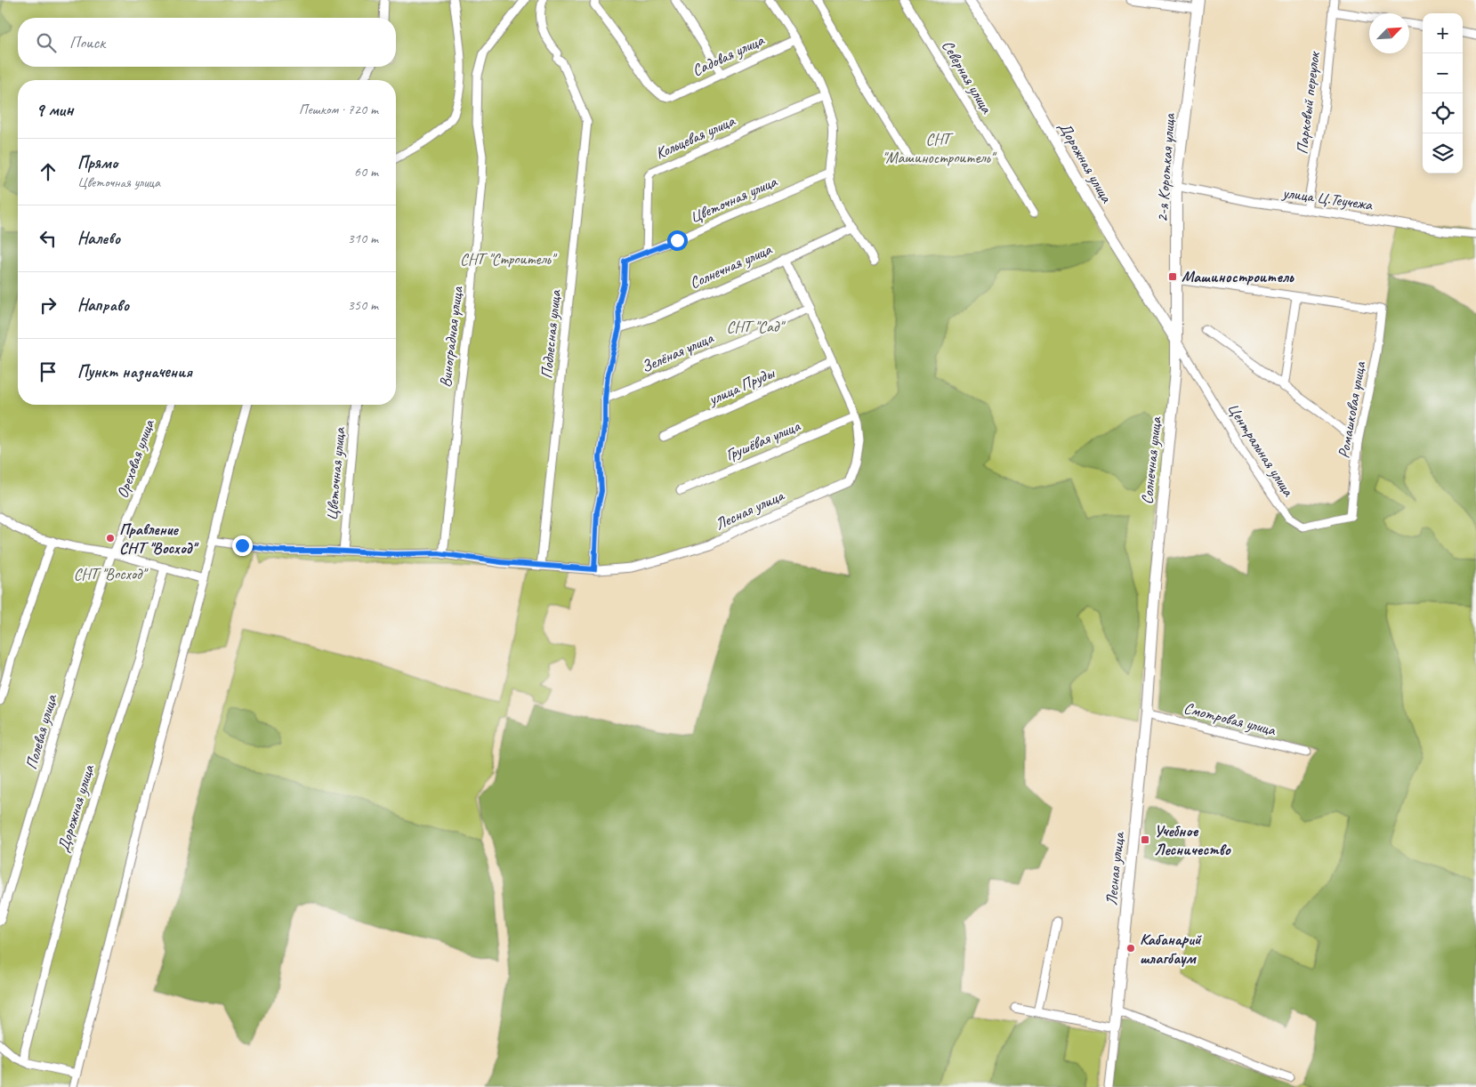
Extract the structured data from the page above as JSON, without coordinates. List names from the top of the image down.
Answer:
{
  "streets": {
    "street": [
      "Садовая улица",
      "Северная улица",
      "Парковый переулок",
      "Кольцевая улица",
      "Дорожная улица",
      "2-я Короткая улица",
      "улица Ц.Теучежа",
      "Цветочная улица",
      "Солнечная улица",
      "Подлесная улица",
      "Виноградная улица",
      "Зелёная улица",
      "улица Пруды",
      "Ромашковая улица",
      "Грушёвая улица",
      "Центральная улица",
      "Ореховая улица",
      "Лесная улица",
      "Смотровая улица",
      "Полевая улица"
    ]
  },
  "crossings": [
    ["Парковый переулок", "улица Ц.Теучежа"],
    ["Кольцевая улица", "Цветочная улица"],
    ["Дорожная улица", "2-я Короткая улица"],
    ["Дорожная улица", "Солнечная улица"],
    ["Дорожная улица", "Центральная улица"],
    ["2-я Короткая улица", "улица Ц.Теучежа"],
    ["2-я Короткая улица", "Солнечная улица"],
    ["2-я Короткая улица", "Центральная улица"],
    ["Цветочная улица", "Солнечная улица"],
    ["Солнечная улица", "Центральная улица"],
    ["Солнечная улица", "Лесная улица"],
    ["Солнечная улица", "Смотровая улица"],
    ["Ромашковая улица", "Центральная улица"],
    ["Грушёвая улица", "Лесная улица"],
    ["Ореховая улица", "Полевая улица"],
    ["Лесная улица", "Смотровая улица"]
  ],
  "parks": [
    "СНТ \"Машиностроитель\"",
    "СНТ \"Строитель\"",
    "СНТ \"Сад\"",
    "СНТ \"Восход\""
  ],
  "places": {
    "transit": ["Машиностроитель", "Учебное Лесничество"],
    "other": ["Правление СНТ \"Восход\"", "Кабанарий шлагбаум"]
  },
  "north": "top right",
  "page": {
    "map_buttons": ["+", "−"],
    "search": "Поиск",
    "heading": ["9 мин", "Пешком · 720 m"],
    "list": [
      ["Прямо", "Цветочная улица", "60 m"],
      ["Налево", "310 m"],
      ["Направо", "350 m"],
      "Пункт назначения"
    ]
  }
}
